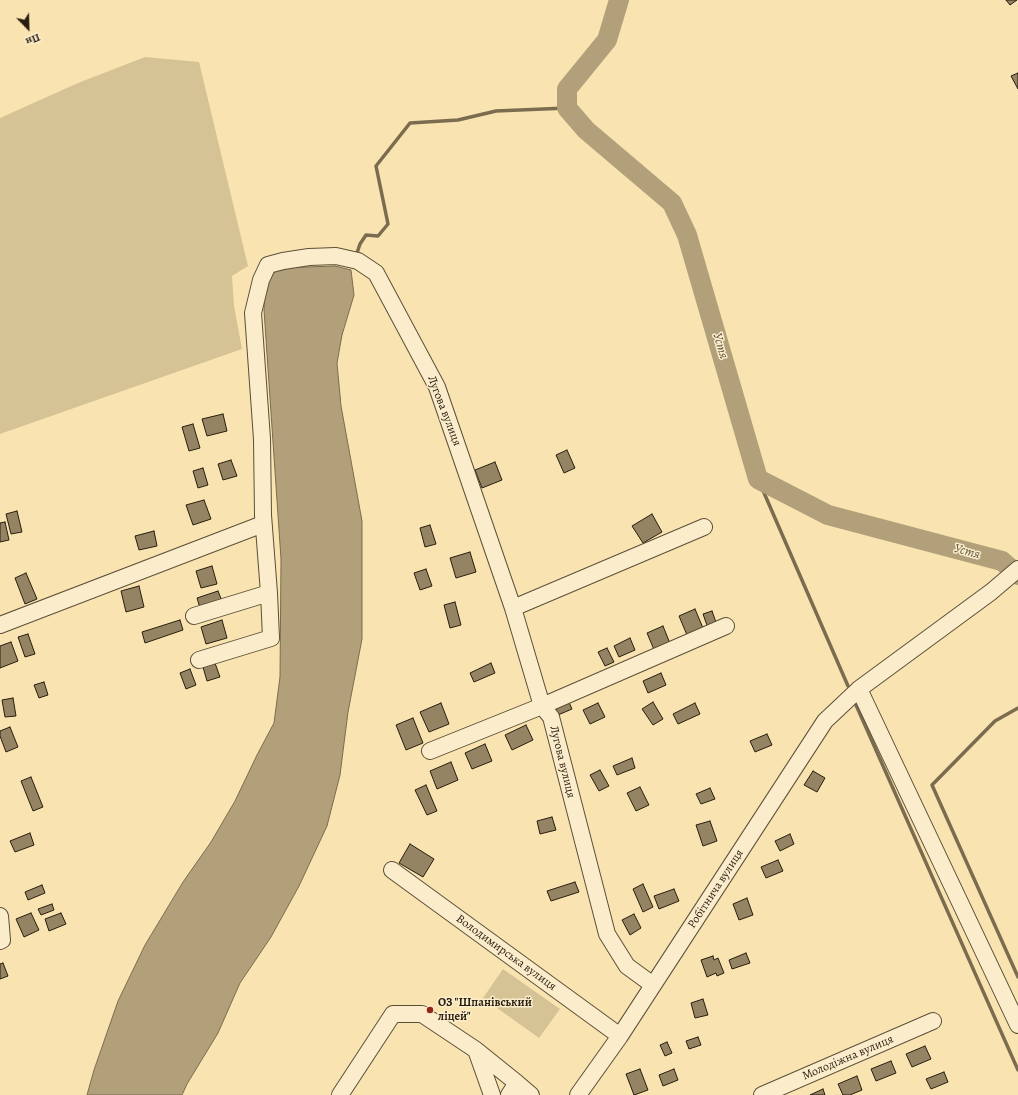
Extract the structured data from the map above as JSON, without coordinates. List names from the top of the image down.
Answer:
{
  "streets": {
    "street": [
      "Лугова вулиця",
      "Робітнича вулиця",
      "Володимирська вулиця",
      "Молодіжна вулиця"
    ]
  },
  "crossings": [
    ["Лугова вулиця", "Робітнича вулиця"],
    ["Робітнича вулиця", "Володимирська вулиця"]
  ],
  "water": ["Устя"],
  "places": ["ОЗ \"Шпанівський ліцей\""],
  "north": "bottom right"
}
